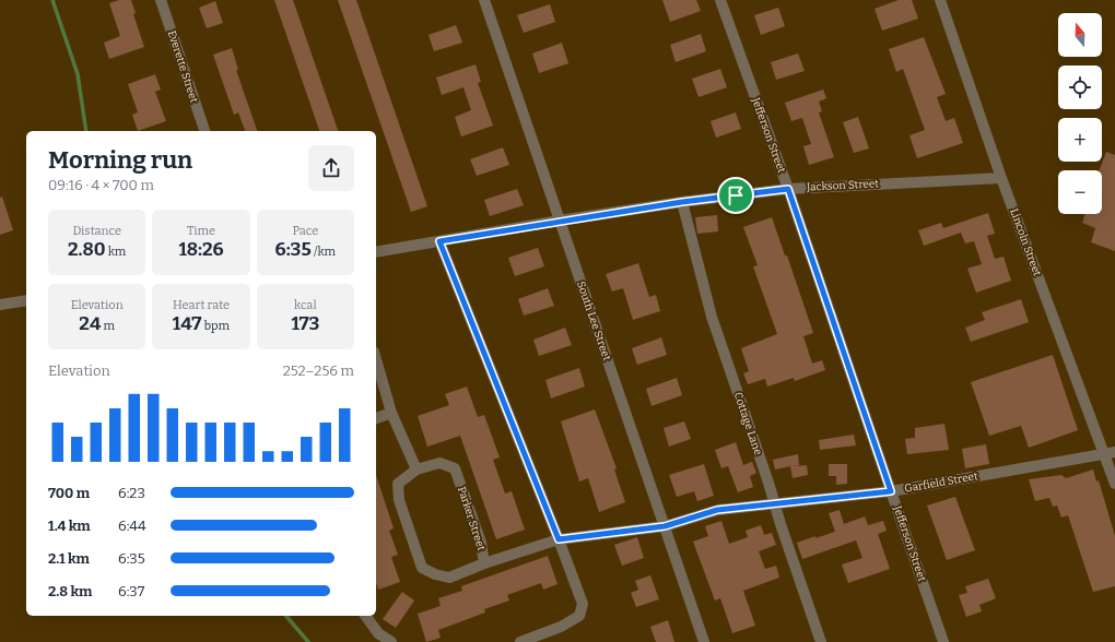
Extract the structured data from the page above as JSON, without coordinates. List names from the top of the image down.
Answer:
{
  "streets": {
    "street": [
      "Everette Street",
      "Jefferson Street",
      "Jackson Street",
      "Lincoln Street",
      "South Lee Street",
      "Cottage Lane",
      "Garfield Street",
      "Parker Street"
    ]
  },
  "crossings": [
    ["Jefferson Street", "Jackson Street"],
    ["Jefferson Street", "Garfield Street"],
    ["Jackson Street", "Lincoln Street"],
    ["Jackson Street", "South Lee Street"],
    ["Jackson Street", "Cottage Lane"],
    ["Lincoln Street", "Garfield Street"],
    ["South Lee Street", "Garfield Street"],
    ["Cottage Lane", "Garfield Street"],
    ["Garfield Street", "Parker Street"]
  ],
  "north": "top",
  "page": {
    "map_buttons": ["+", "−"],
    "heading": ["Morning run", "09:16 · 4 × 700 m"],
    "stats": [
      ["Distance", "2.80 km"],
      ["Time", "18:26"],
      ["Pace", "6:35 /km"],
      ["Elevation", "24 m"],
      ["Heart rate", "147 bpm"],
      ["kcal", "173"]
    ],
    "chart": ["Elevation", "252–256 m"],
    "list": [
      {
        "name": "700 m",
        "note": "6:23"
      },
      {
        "name": "1.4 km",
        "note": "6:44"
      },
      {
        "name": "2.1 km",
        "note": "6:35"
      },
      {
        "name": "2.8 km",
        "note": "6:37"
      }
    ]
  }
}
